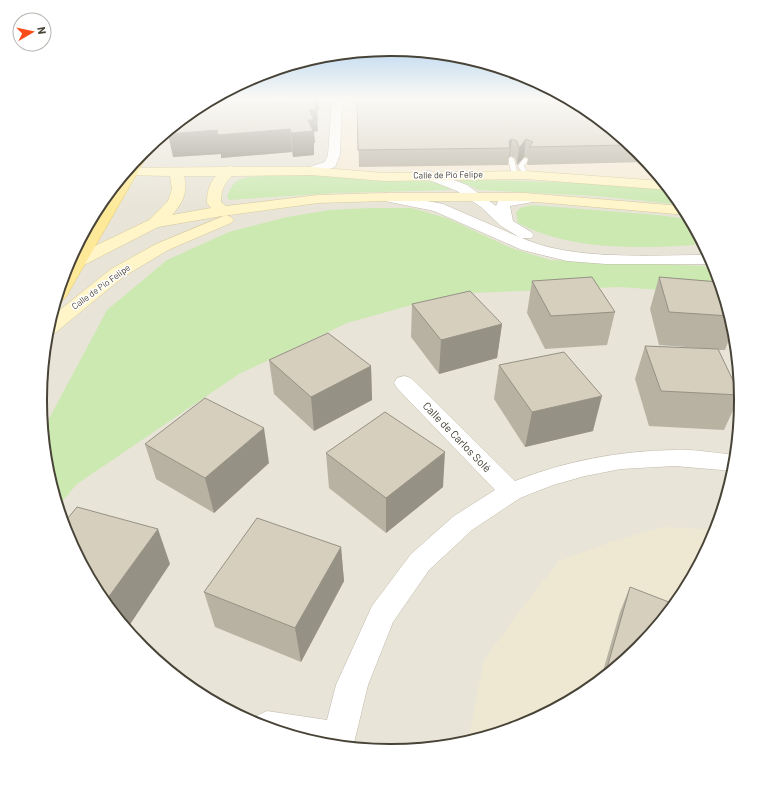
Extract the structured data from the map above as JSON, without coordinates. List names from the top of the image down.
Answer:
{
  "streets": {
    "street": ["Calle de Pío Felipe", "Calle de Carlos Solé"]
  },
  "north": "right"
}
